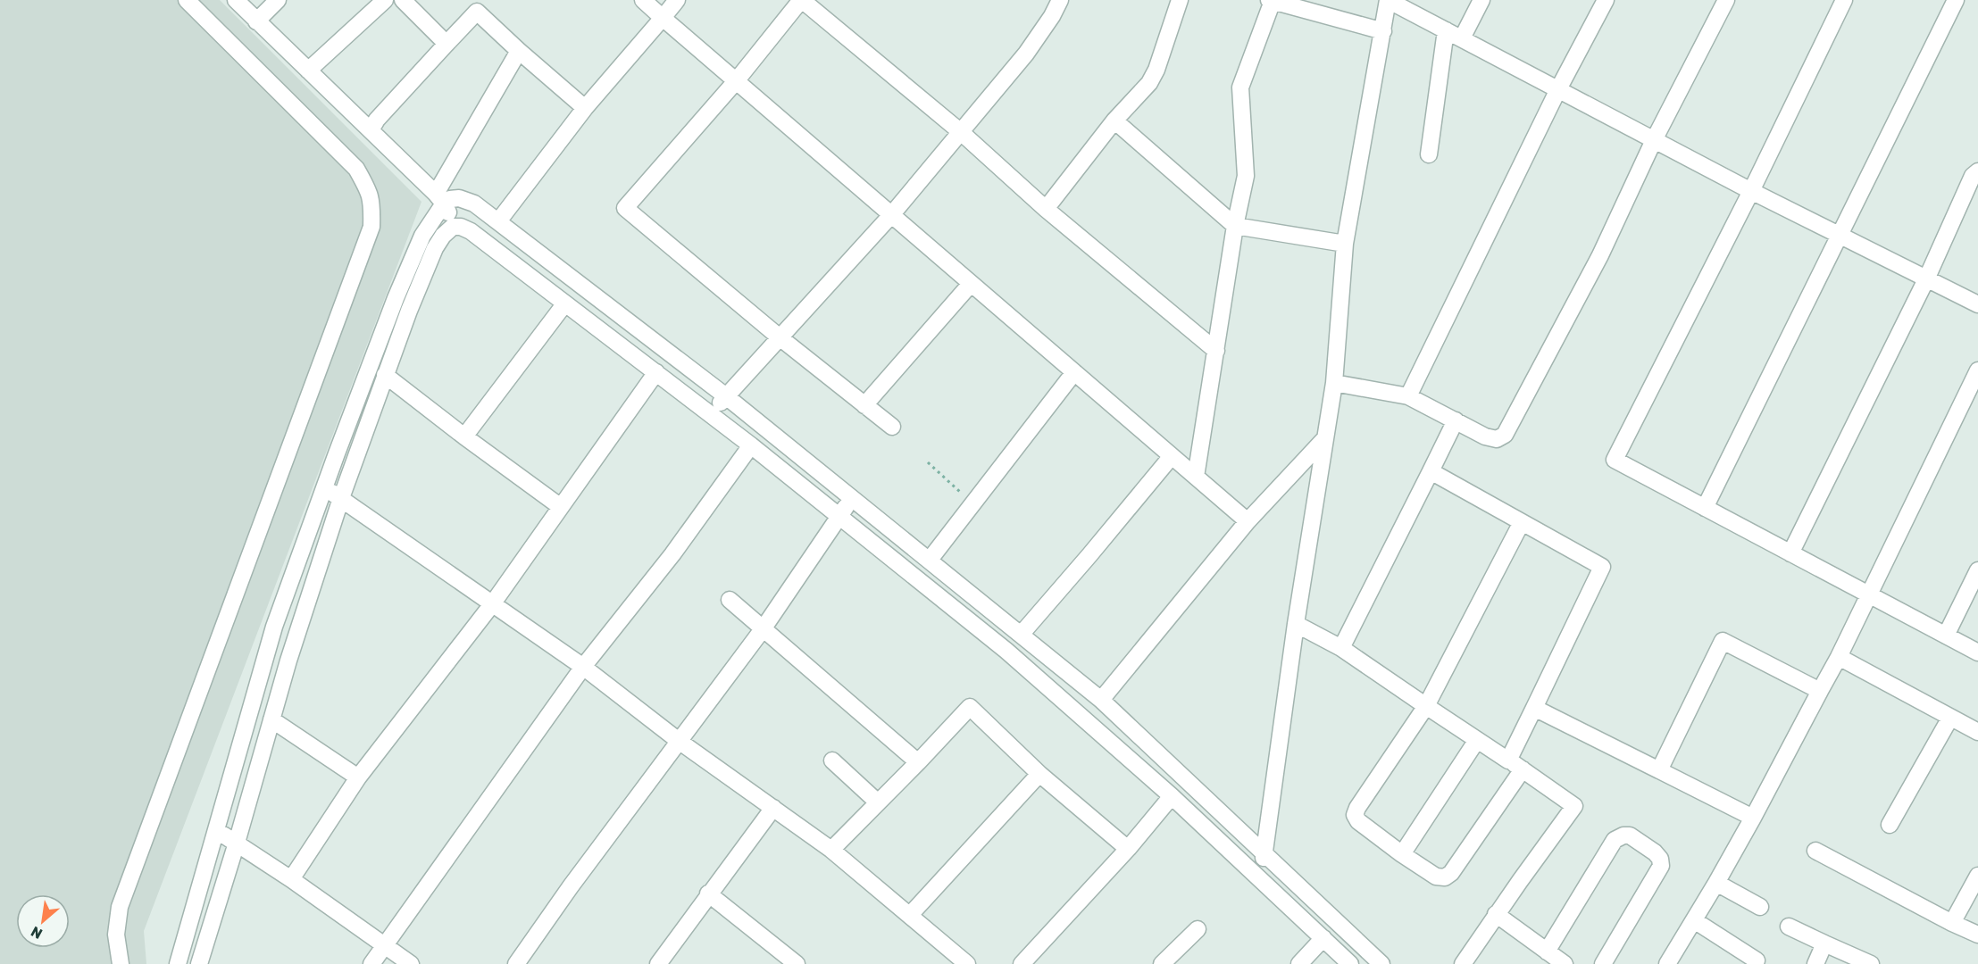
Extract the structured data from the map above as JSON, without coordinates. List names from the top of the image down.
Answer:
{
  "north": "bottom left"
}
